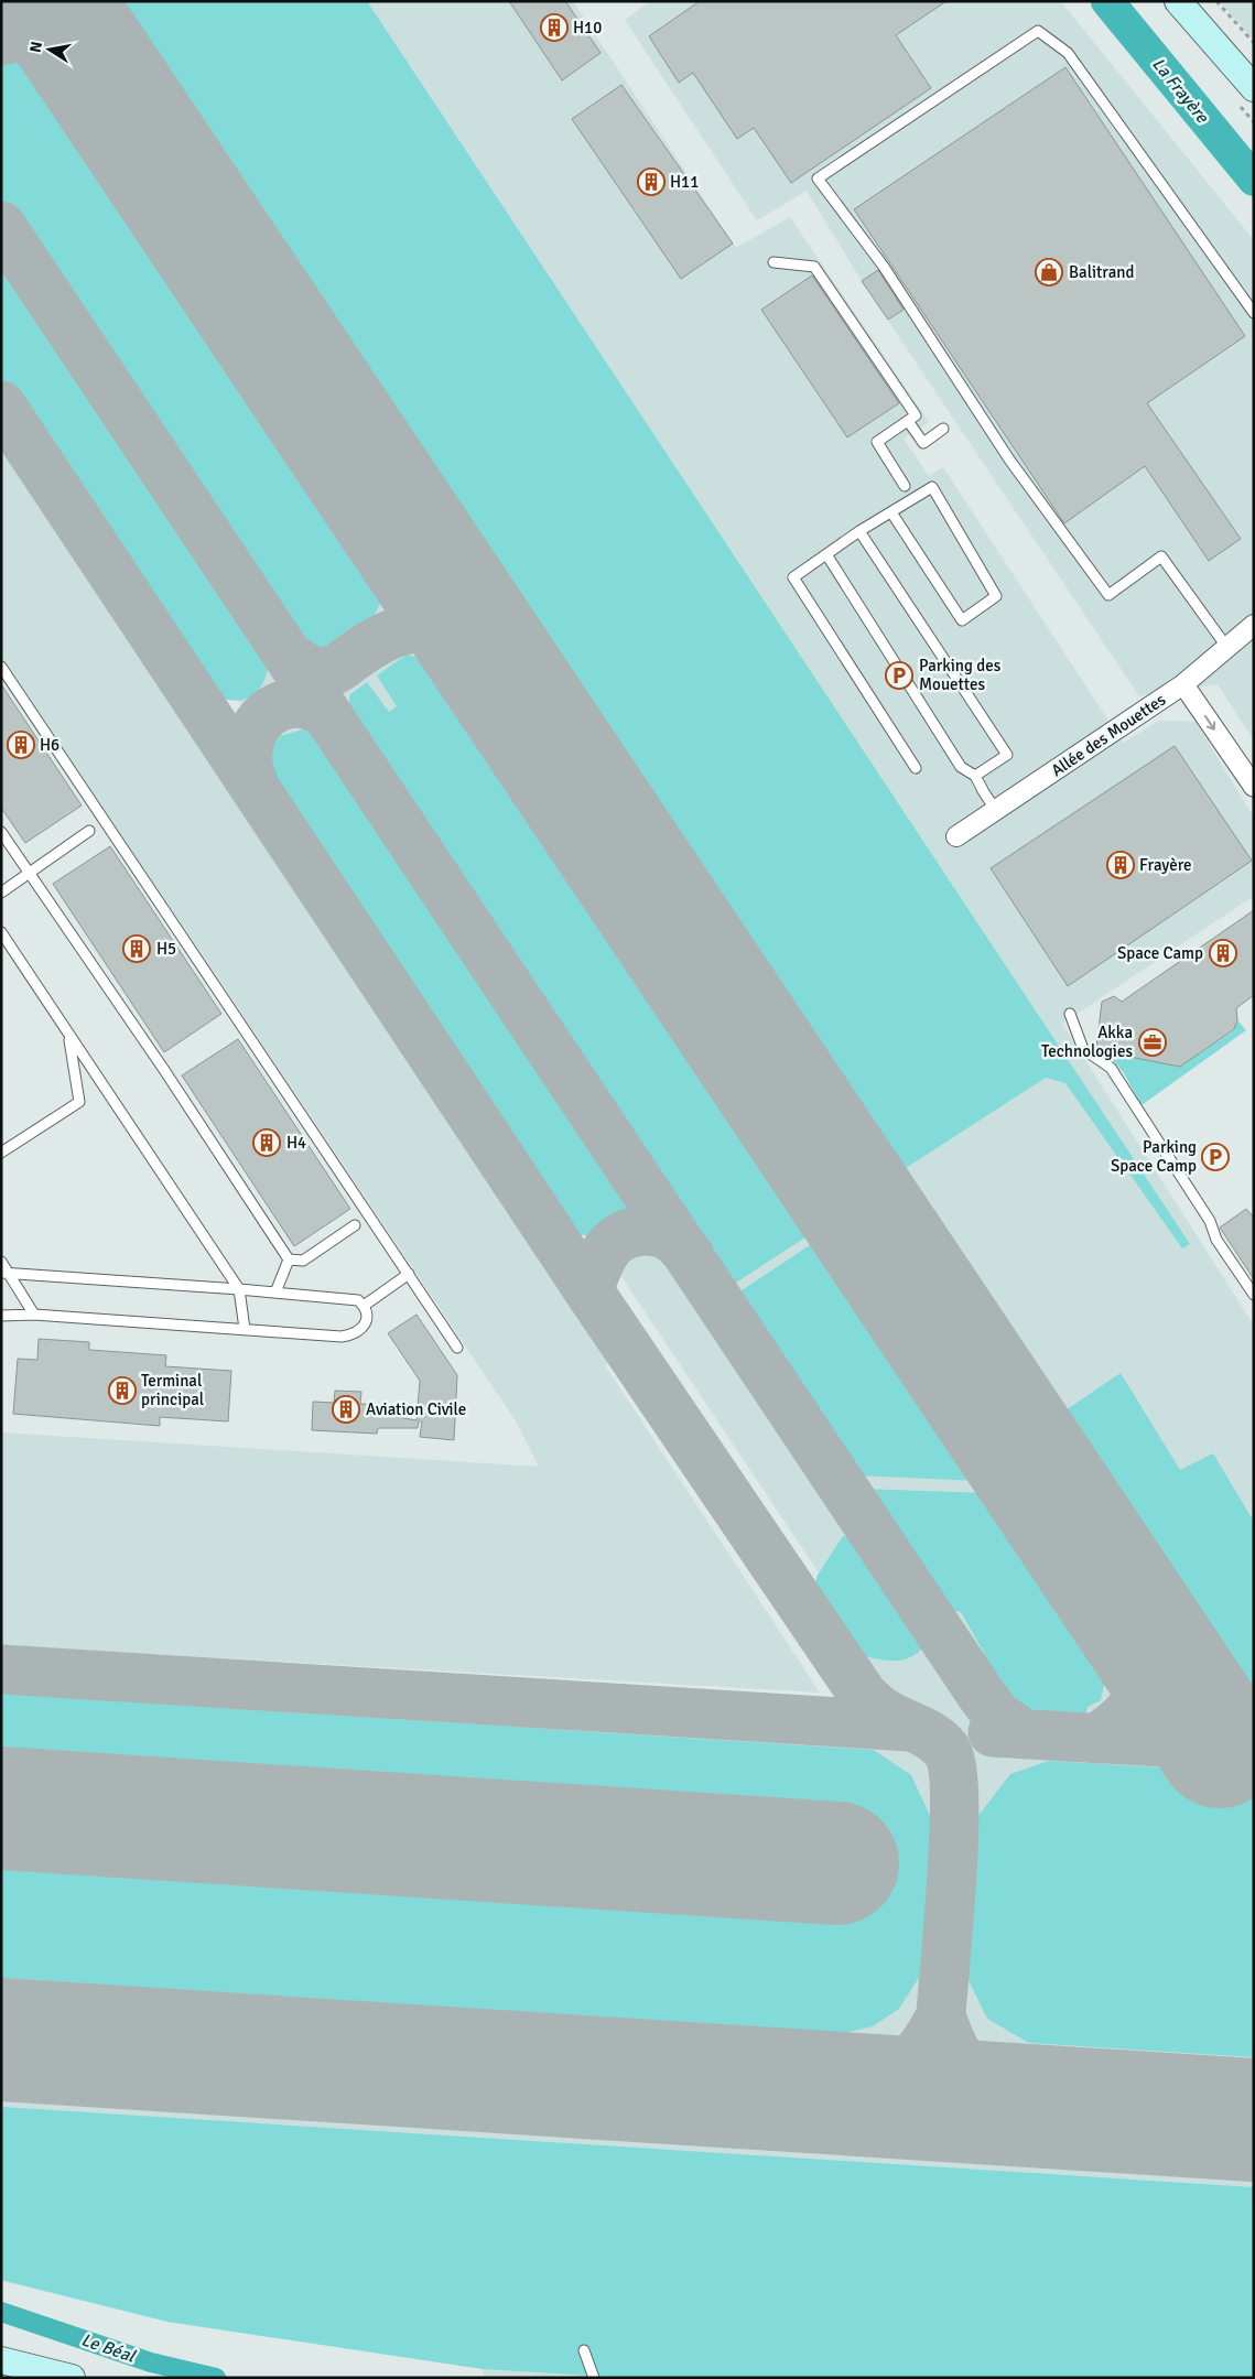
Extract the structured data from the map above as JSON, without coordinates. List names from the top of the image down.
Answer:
{
  "streets": {
    "street": ["Allée des Mouettes"]
  },
  "water": ["La Frayère", "Le Béal"],
  "places": {
    "building": [
      "H10",
      "H11",
      "H6",
      "Frayère",
      "H5",
      "Space Camp",
      "H4",
      "Terminal principal",
      "Aviation Civile"
    ],
    "shop": ["Balitrand"],
    "parking": ["Parking des Mouettes", "Parking Space Camp"],
    "office": ["Akka Technologies"]
  },
  "north": "left"
}
